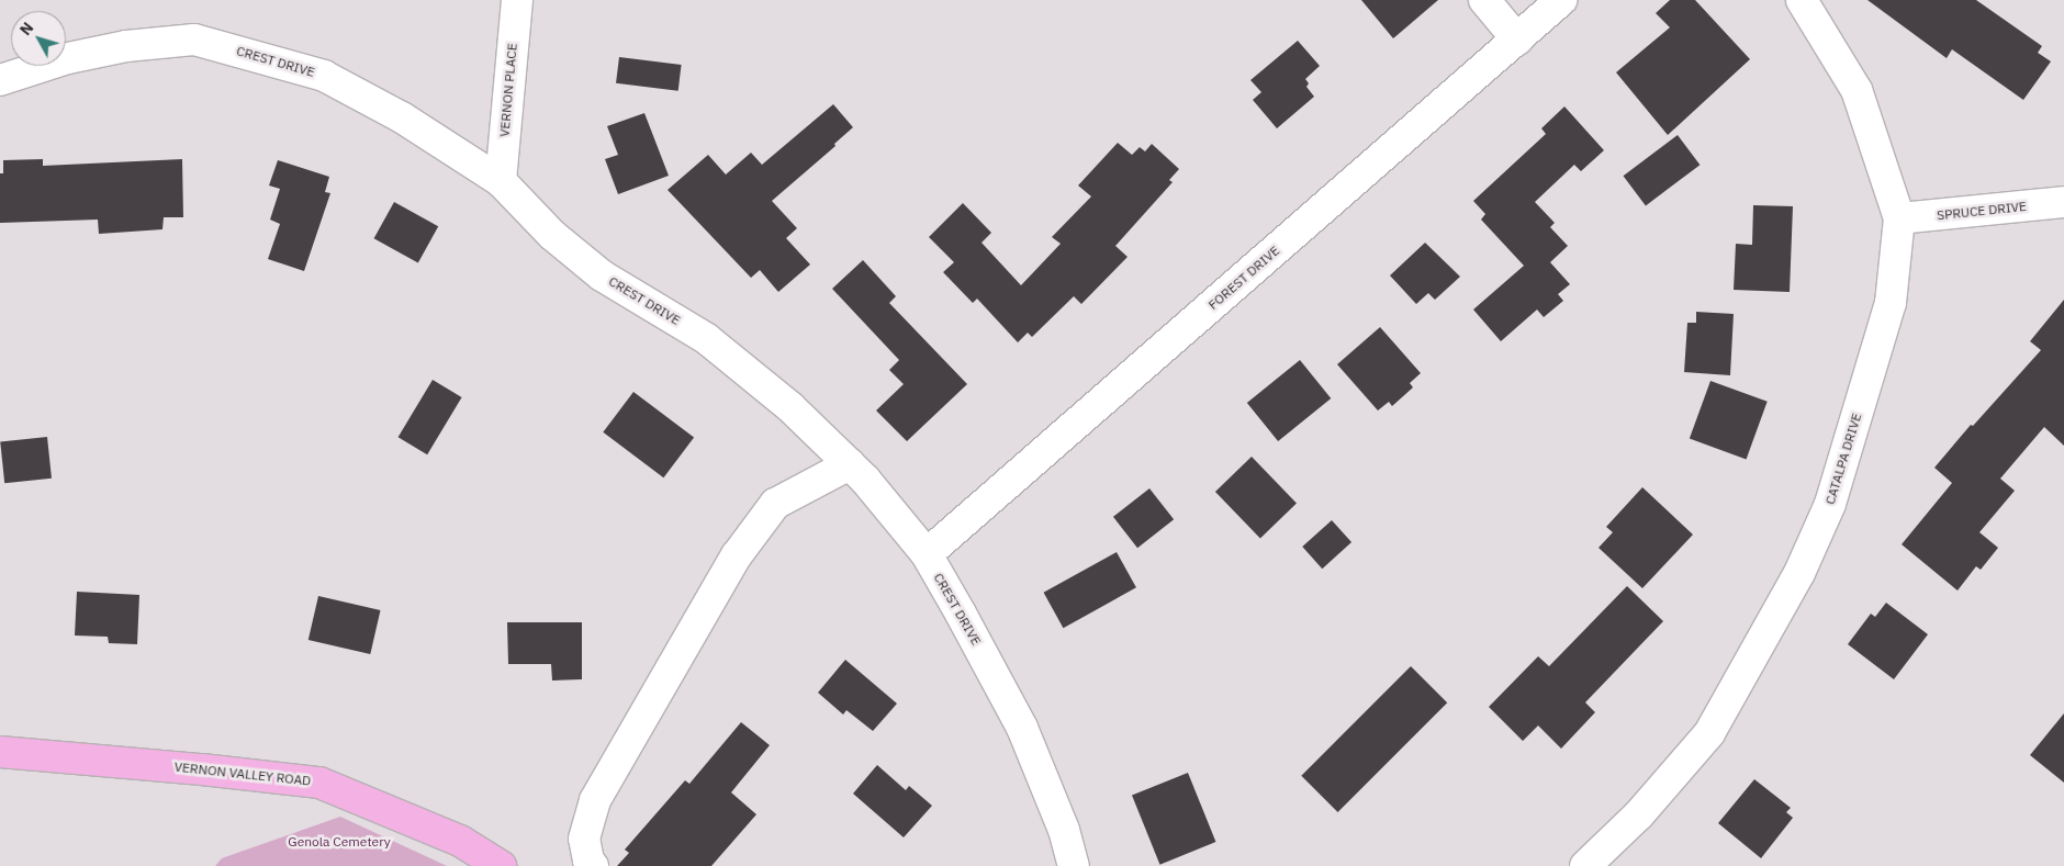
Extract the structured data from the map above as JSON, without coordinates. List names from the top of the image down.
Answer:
{
  "streets": {
    "main road": ["VERNON VALLEY ROAD"],
    "street": [
      "CREST DRIVE",
      "VERNON PLACE",
      "SPRUCE DRIVE",
      "FOREST DRIVE",
      "CATALPA DRIVE"
    ]
  },
  "crossings": [
    ["CREST DRIVE", "VERNON PLACE"],
    ["CREST DRIVE", "FOREST DRIVE"],
    ["SPRUCE DRIVE", "CATALPA DRIVE"]
  ],
  "parks": ["Genola Cemetery"],
  "north": "top left"
}
